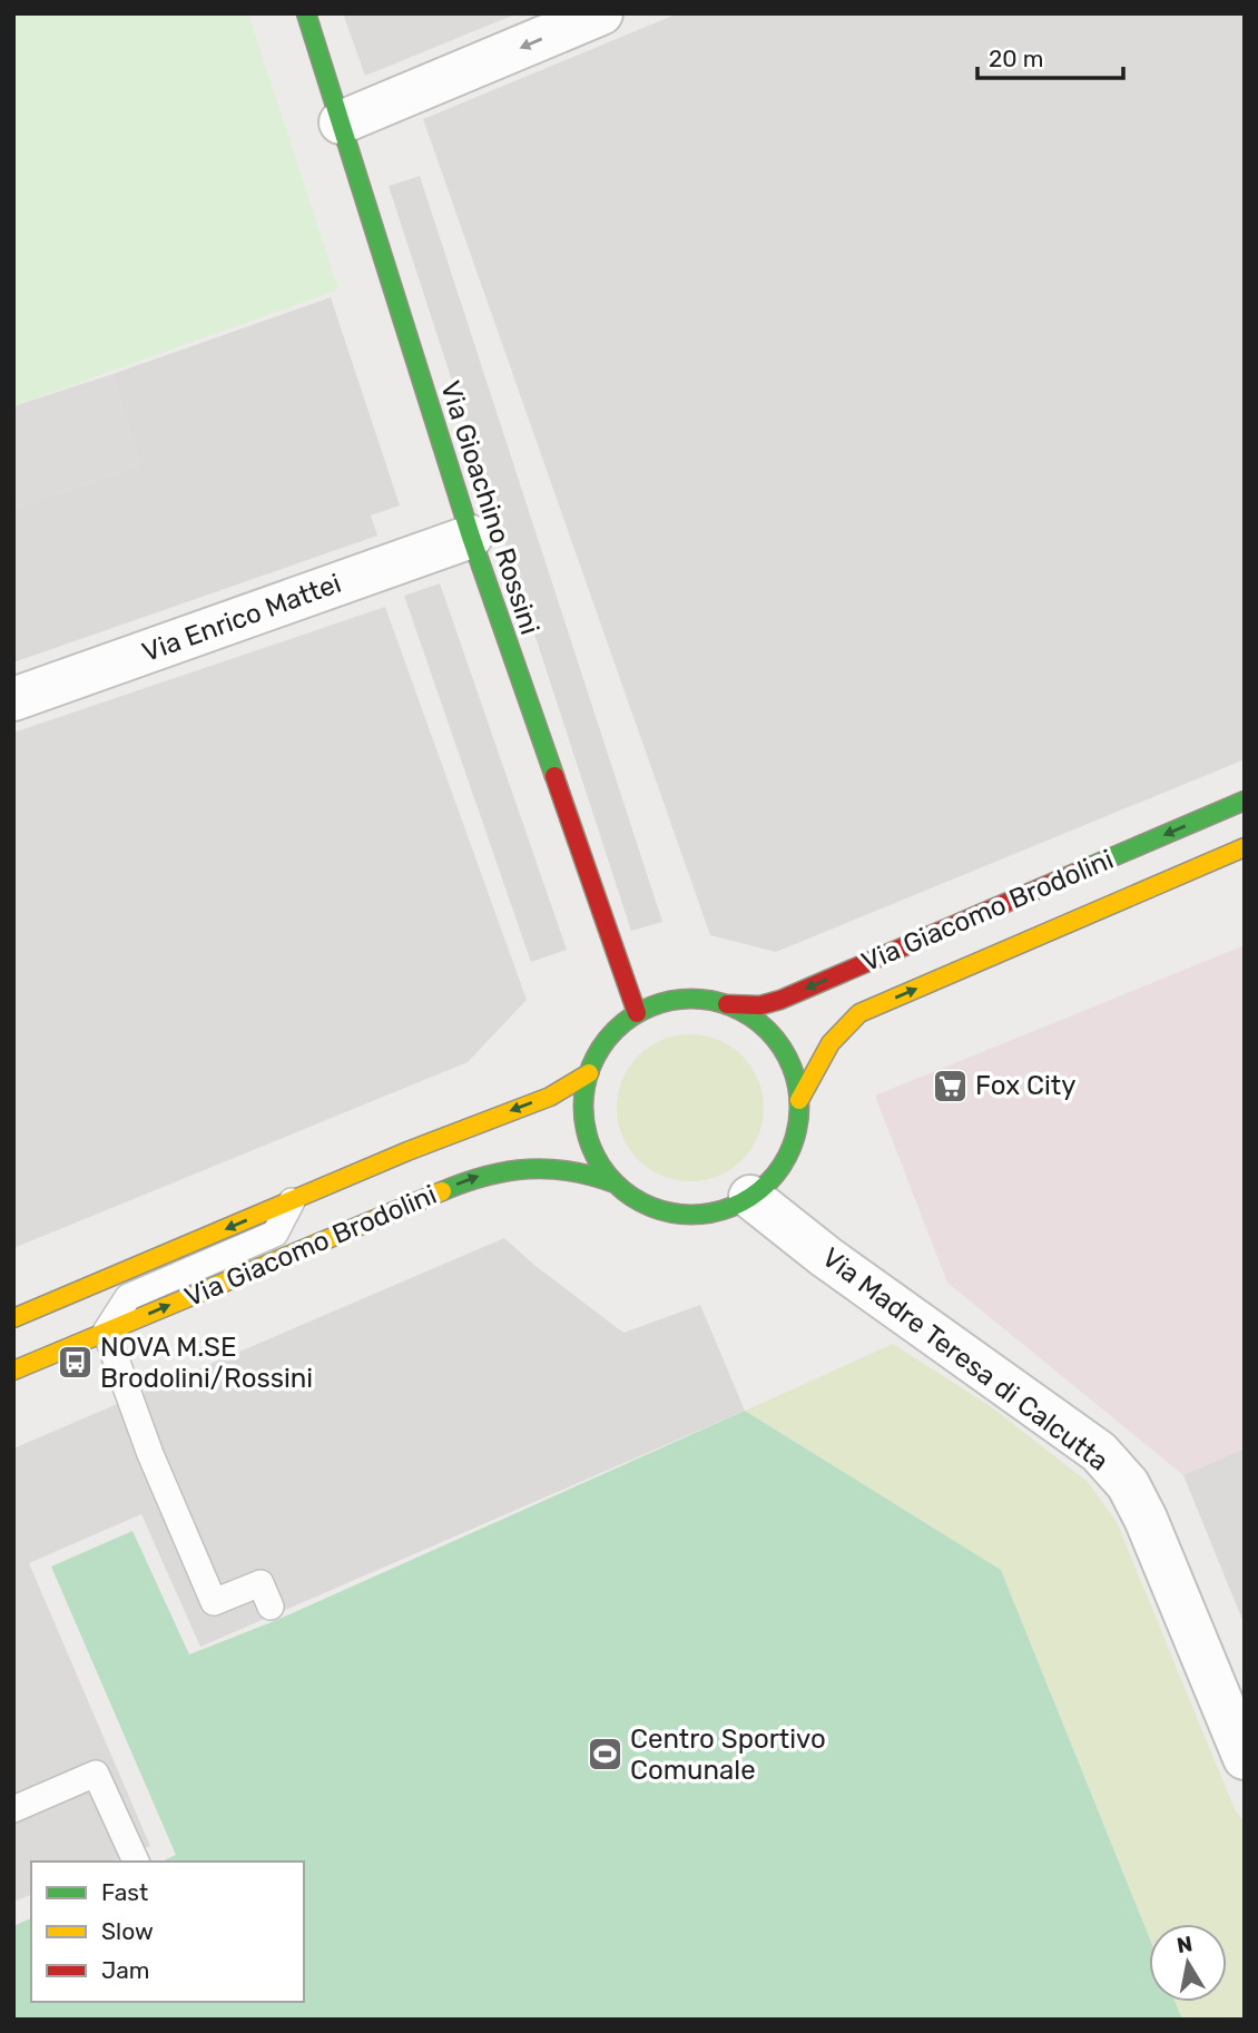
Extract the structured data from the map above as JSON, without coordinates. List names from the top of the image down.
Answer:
{
  "streets": {
    "main road": ["Via Gioachino Rossini", "Via Giacomo Brodolini"],
    "street": ["Via Enrico Mattei", "Via Madre Teresa di Calcutta"]
  },
  "crossings": [
    ["Via Gioachino Rossini", "Via Enrico Mattei"],
    ["Via Gioachino Rossini", "Via Giacomo Brodolini"],
    ["Via Gioachino Rossini", "Via Madre Teresa di Calcutta"],
    ["Via Giacomo Brodolini", "Via Madre Teresa di Calcutta"]
  ],
  "places": {
    "supermarket": ["Fox City"],
    "bus stop": ["NOVA M.SE Brodolini/Rossini"],
    "sports": ["Centro Sportivo Comunale"]
  },
  "legend": ["Fast", "Slow", "Jam"],
  "scale_bar": "20 m",
  "north": "top"
}
